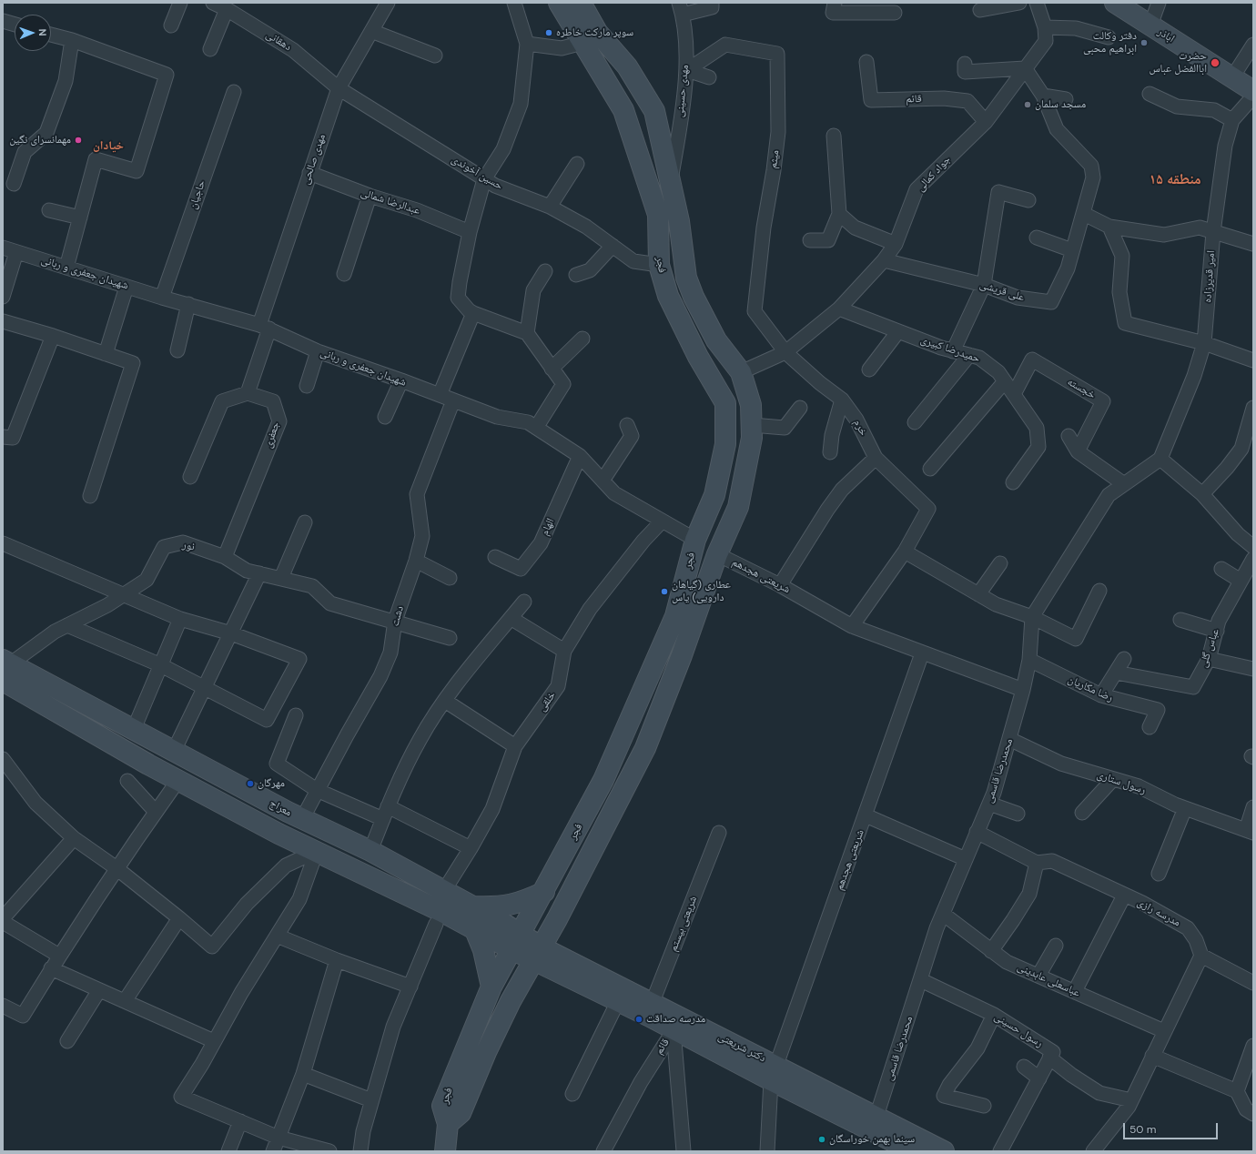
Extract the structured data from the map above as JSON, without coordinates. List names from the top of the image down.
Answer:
{
  "streets": {
    "main road": [
      "اباذر",
      "فجر",
      "معراج",
      "دکتر شریعتی"
    ],
    "street": [
      "دهقانی",
      "مهدی حسینی",
      "قائم",
      "مهدی صالحی",
      "میثم",
      "حسین آخوندی",
      "جواد کمالی",
      "حاجیان",
      "عبدالرضا شمالی",
      "شهیدان جعفری و ربانی",
      "امیر قدیرزاده",
      "علی قریشی",
      "حمیدرضا کبیری",
      "خجسته",
      "خرم",
      "جعفری",
      "الهام",
      "نور",
      "شریعتی هجدهم",
      "دشت",
      "عباس گلی",
      "رضا مکاریان",
      "خلقی",
      "محمدرضا قاسمی",
      "رسول ستاری",
      "مدرسه رازی",
      "شریعتی بیستم",
      "عباسعلی عابدینی",
      "رسول حسینی"
    ]
  },
  "crossings": [
    ["دهقانی", "مهدی صالحی"],
    ["دهقانی", "حسین آخوندی"],
    ["مهدی حسینی", "میثم"],
    ["قائم", "جواد کمالی"],
    ["قائم", "دکتر شریعتی"],
    ["مهدی صالحی", "حسین آخوندی"],
    ["مهدی صالحی", "عبدالرضا شمالی"],
    ["مهدی صالحی", "شهیدان جعفری و ربانی"],
    ["میثم", "جواد کمالی"],
    ["میثم", "خرم"],
    ["حسین آخوندی", "فجر"],
    ["جواد کمالی", "علی قریشی"],
    ["جواد کمالی", "حمیدرضا کبیری"],
    ["جواد کمالی", "خرم"],
    ["حاجیان", "شهیدان جعفری و ربانی"],
    ["فجر", "شهیدان جعفری و ربانی"],
    ["فجر", "معراج"],
    ["فجر", "دکتر شریعتی"],
    ["شهیدان جعفری و ربانی", "الهام"],
    ["شهیدان جعفری و ربانی", "دشت"],
    ["شهیدان جعفری و ربانی", "خلقی"],
    ["امیر قدیرزاده", "محمدرضا قاسمی"],
    ["حمیدرضا کبیری", "خجسته"],
    ["جعفری", "نور"],
    ["نور", "دشت"],
    ["نور", "معراج"],
    ["شریعتی هجدهم", "محمدرضا قاسمی"],
    ["شریعتی هجدهم", "دکتر شریعتی"],
    ["دشت", "معراج"],
    ["رضا مکاریان", "محمدرضا قاسمی"],
    ["خلقی", "معراج"],
    ["محمدرضا قاسمی", "رسول ستاری"],
    ["محمدرضا قاسمی", "مدرسه رازی"],
    ["محمدرضا قاسمی", "عباسعلی عابدینی"],
    ["محمدرضا قاسمی", "رسول حسینی"],
    ["محمدرضا قاسمی", "دکتر شریعتی"],
    ["معراج", "دکتر شریعتی"],
    ["شریعتی بیستم", "دکتر شریعتی"]
  ],
  "districts": ["خیادان", "منطقه ۱۵"],
  "places": [
    "سوپر مارکت خاطره",
    "دفتر وکالت ابراهیم محبی",
    "حضرت اباالفضل عباس",
    "مسجد سلمان",
    "مهمانسرای نگین",
    "عطاری (گیاهان دارویی) یاس",
    "مهرگان",
    "مدرسه صداقت",
    "سینما بهمن خوراسگان"
  ],
  "scale_bar": "50 m",
  "north": "right"
}
